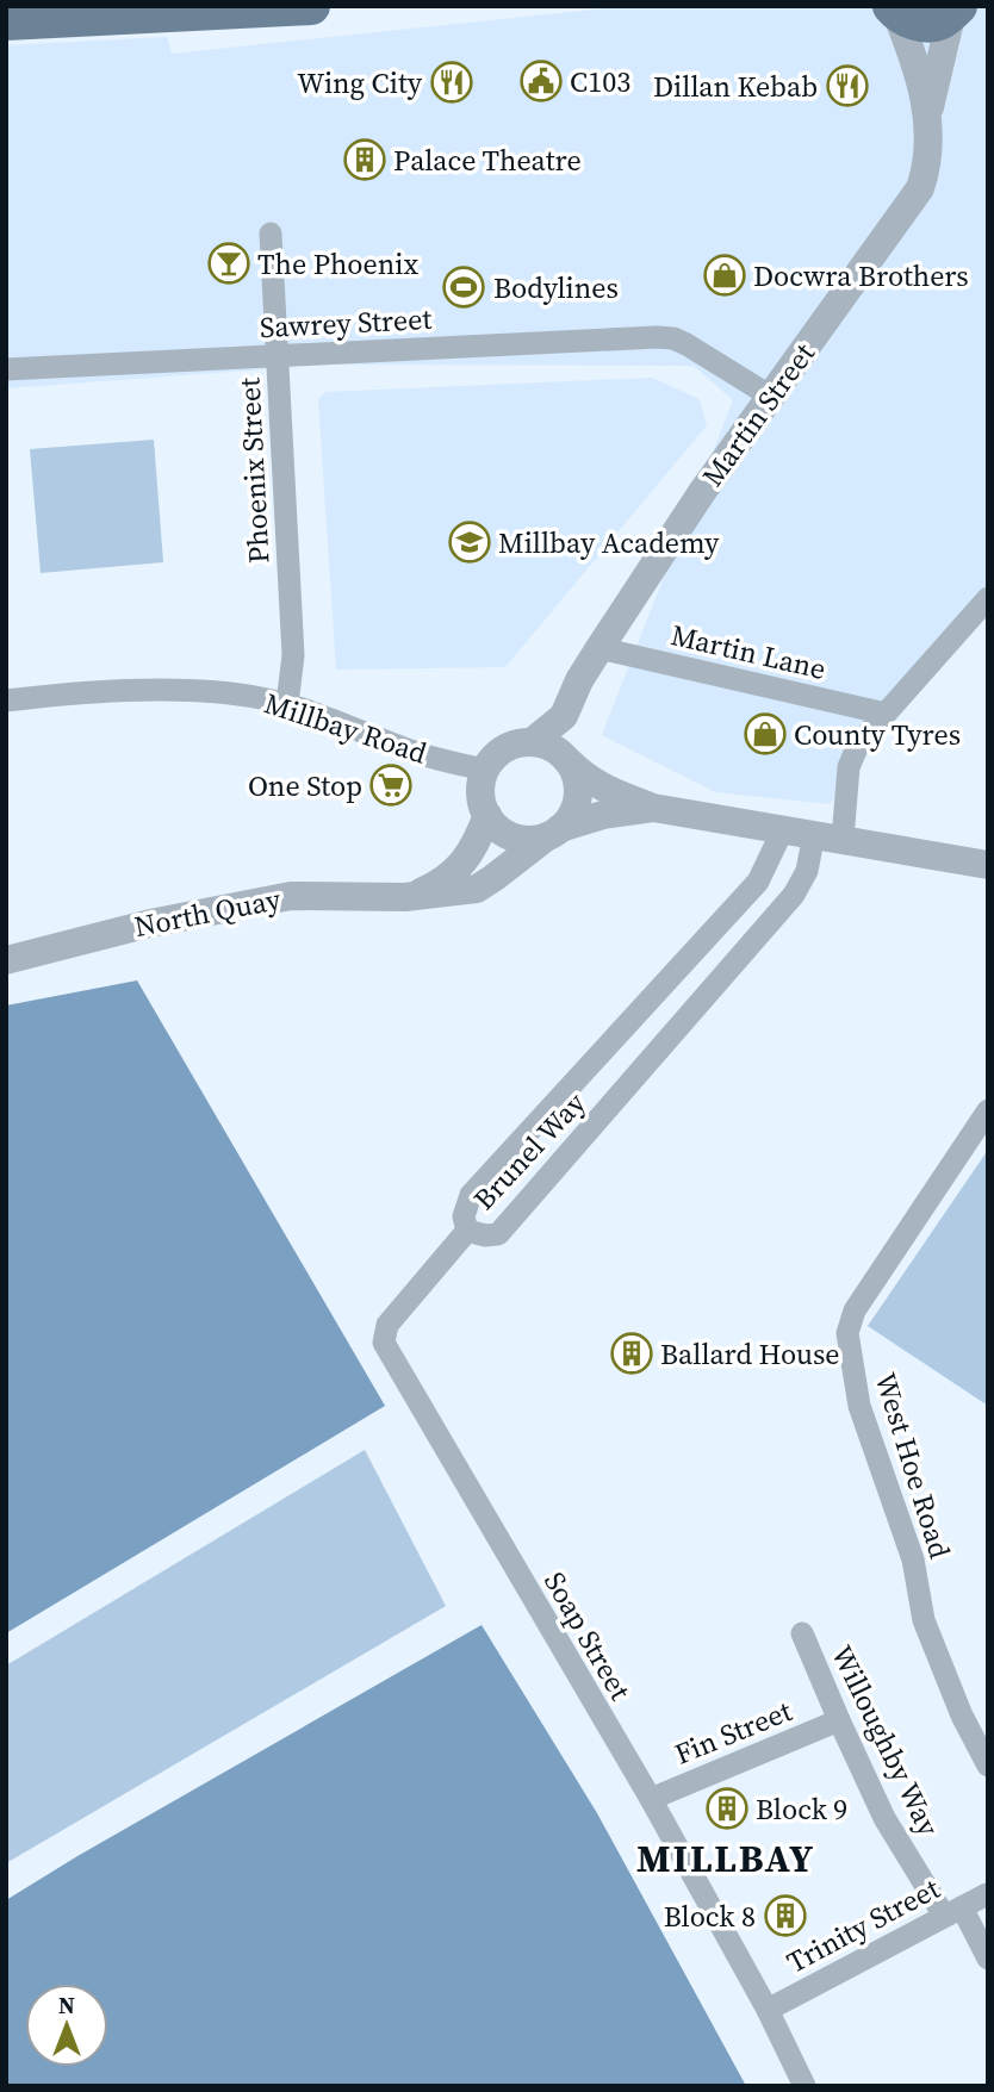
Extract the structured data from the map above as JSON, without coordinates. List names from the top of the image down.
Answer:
{
  "streets": {
    "street": [
      "Sawrey Street",
      "Martin Street",
      "Phoenix Street",
      "Martin Lane",
      "Millbay Road",
      "North Quay",
      "Brunel Way",
      "West Hoe Road",
      "Soap Street",
      "Fin Street",
      "Willoughby Way",
      "Trinity Street"
    ]
  },
  "crossings": [
    ["Sawrey Street", "Martin Street"],
    ["Sawrey Street", "Phoenix Street"],
    ["Martin Street", "Martin Lane"],
    ["Martin Street", "Millbay Road"],
    ["Martin Street", "North Quay"],
    ["Phoenix Street", "Millbay Road"],
    ["Millbay Road", "North Quay"],
    ["Brunel Way", "Soap Street"],
    ["Soap Street", "Fin Street"],
    ["Soap Street", "Trinity Street"],
    ["Fin Street", "Willoughby Way"],
    ["Willoughby Way", "Trinity Street"]
  ],
  "districts": ["MILLBAY"],
  "places": {
    "public building": ["C103"],
    "restaurant": ["Wing City", "Dillan Kebab"],
    "building": [
      "Palace Theatre",
      "Ballard House",
      "Block 9",
      "Block 8"
    ],
    "bar": ["The Phoenix"],
    "shop": ["Docwra Brothers", "County Tyres"],
    "sports": ["Bodylines"],
    "school or university": ["Millbay Academy"],
    "supermarket": ["One Stop"]
  },
  "north": "top"
}
